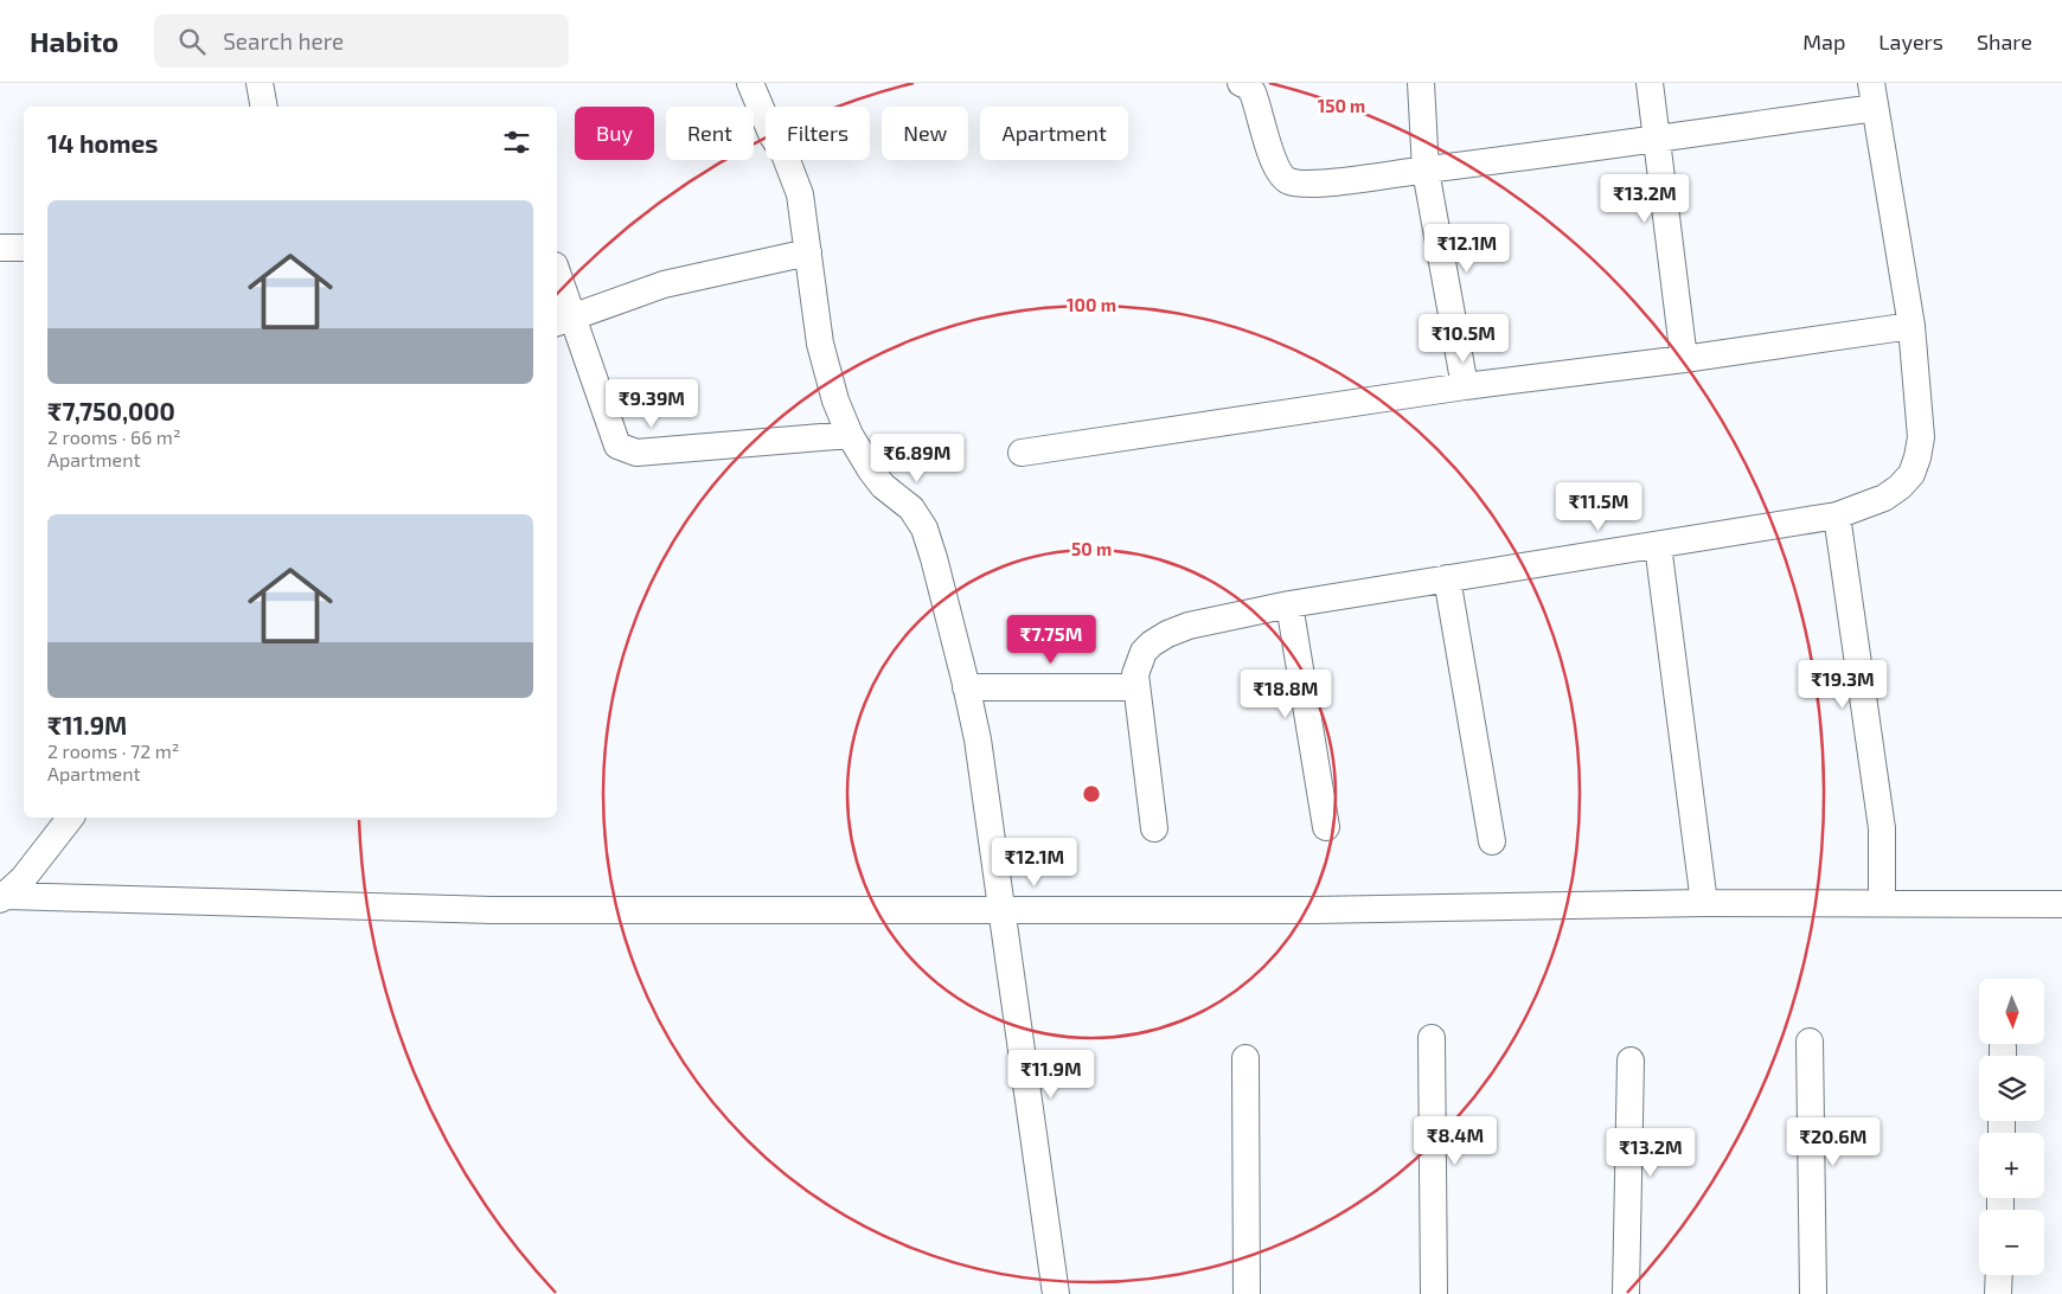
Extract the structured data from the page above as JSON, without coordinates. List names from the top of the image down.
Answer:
{
  "north": "bottom",
  "page": {
    "header": "Habito",
    "search": "Search here",
    "nav": ["Map", "Layers", "Share"],
    "chip": [
      "Buy",
      "Rent",
      "Filters",
      "New",
      "Apartment"
    ],
    "heading": "14 homes",
    "price": [
      "₹13.2M",
      "₹12.1M",
      "₹10.5M",
      "₹9.39M",
      "₹6.89M",
      "₹11.5M",
      "₹7.75M",
      "₹19.3M",
      "₹18.8M",
      "₹12.1M",
      "₹11.9M",
      "₹8.4M",
      "₹20.6M",
      "₹13.2M"
    ],
    "list": [
      {
        "name": "₹7,750,000",
        "note": "2 rooms · 66 m² · Apartment"
      },
      {
        "name": "₹11.9M",
        "note": "2 rooms · 72 m² · Apartment"
      }
    ],
    "map_buttons": ["+", "−"]
  },
  "rings": ["150 m", "100 m", "50 m"]
}
